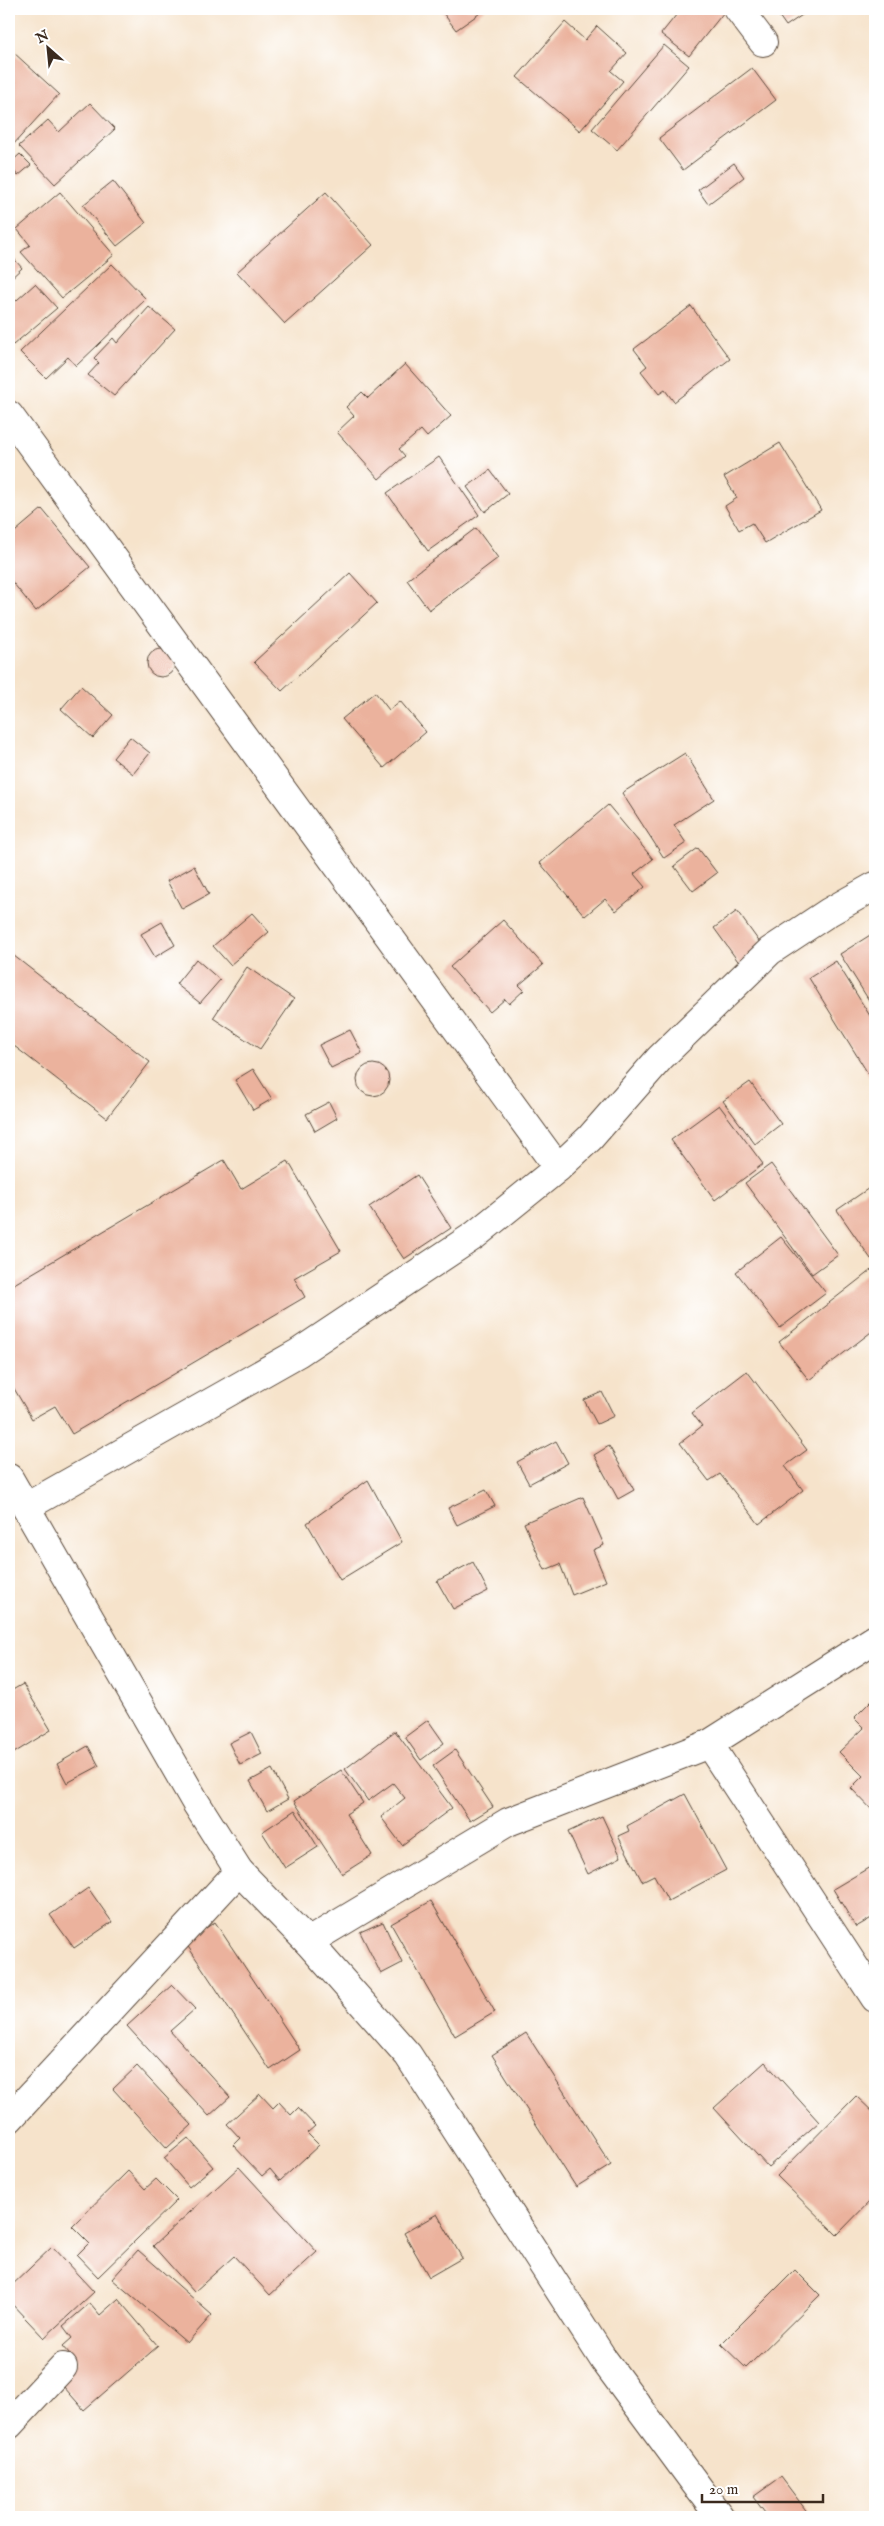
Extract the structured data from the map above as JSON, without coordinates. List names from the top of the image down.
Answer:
{
  "scale_bar": "20 m",
  "north": "top left"
}
